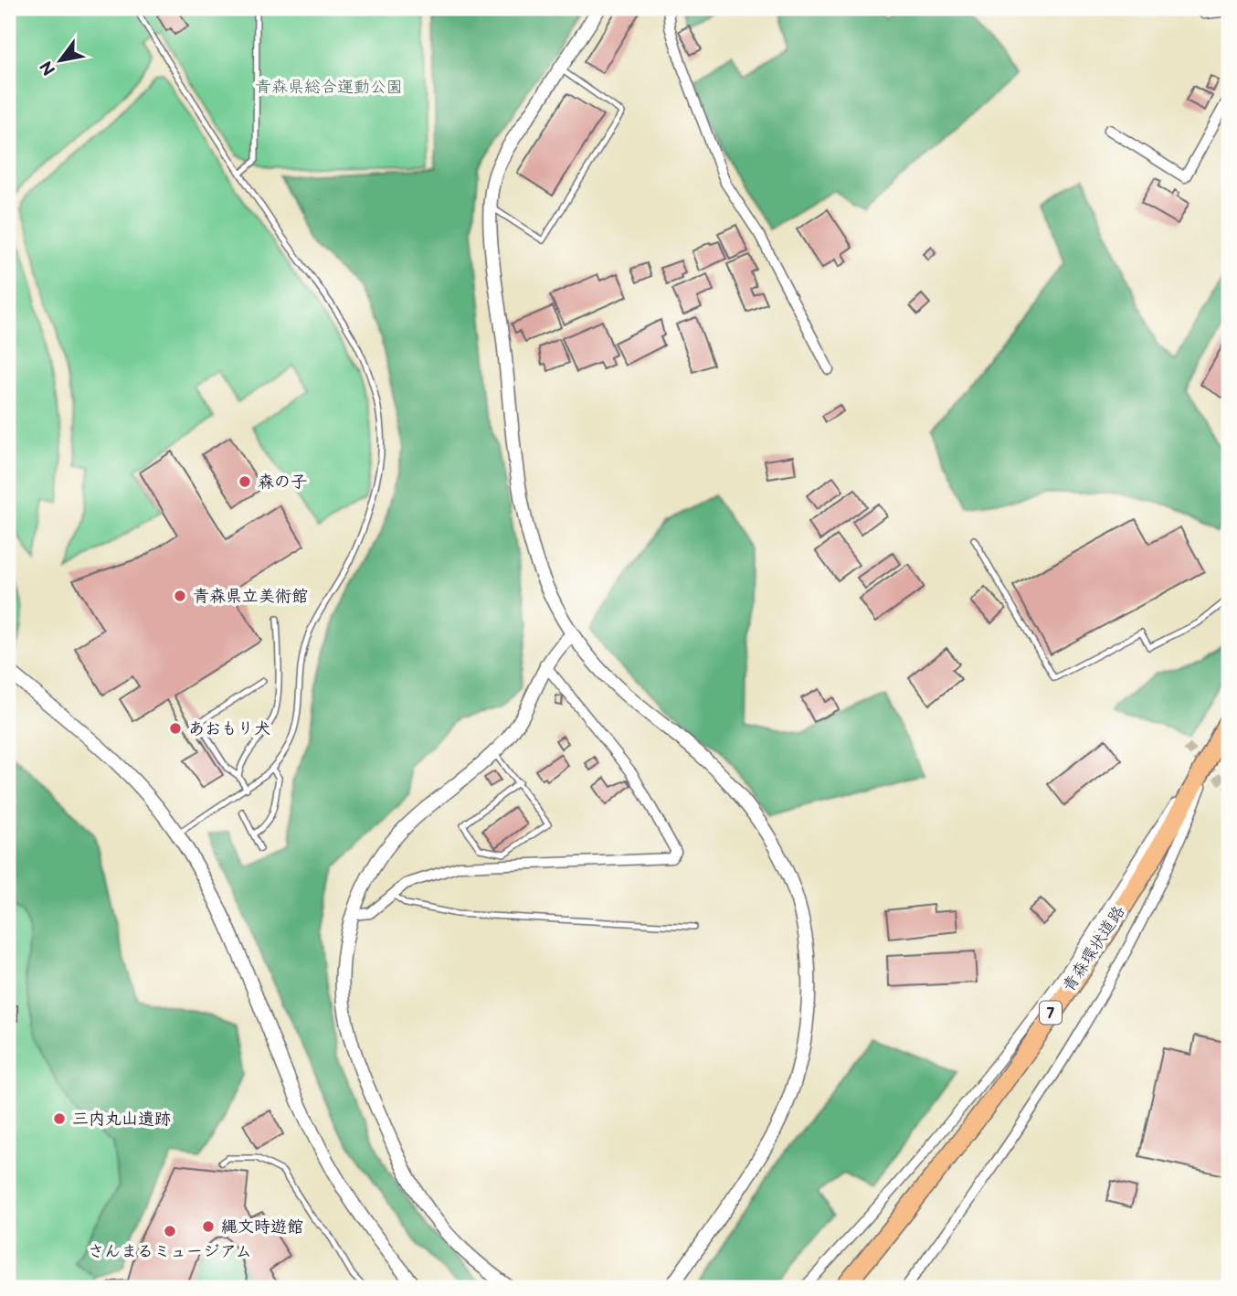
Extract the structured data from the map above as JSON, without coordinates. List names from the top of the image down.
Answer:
{
  "streets": {
    "highway": ["青森環状道路", "7"]
  },
  "parks": ["青森県総合運動公園"],
  "places": [
    "森の子",
    "青森県立美術館",
    "あおもり犬",
    "三内丸山遺跡",
    "縄文時遊館",
    "さんまるミュージアム"
  ],
  "north": "bottom left"
}
